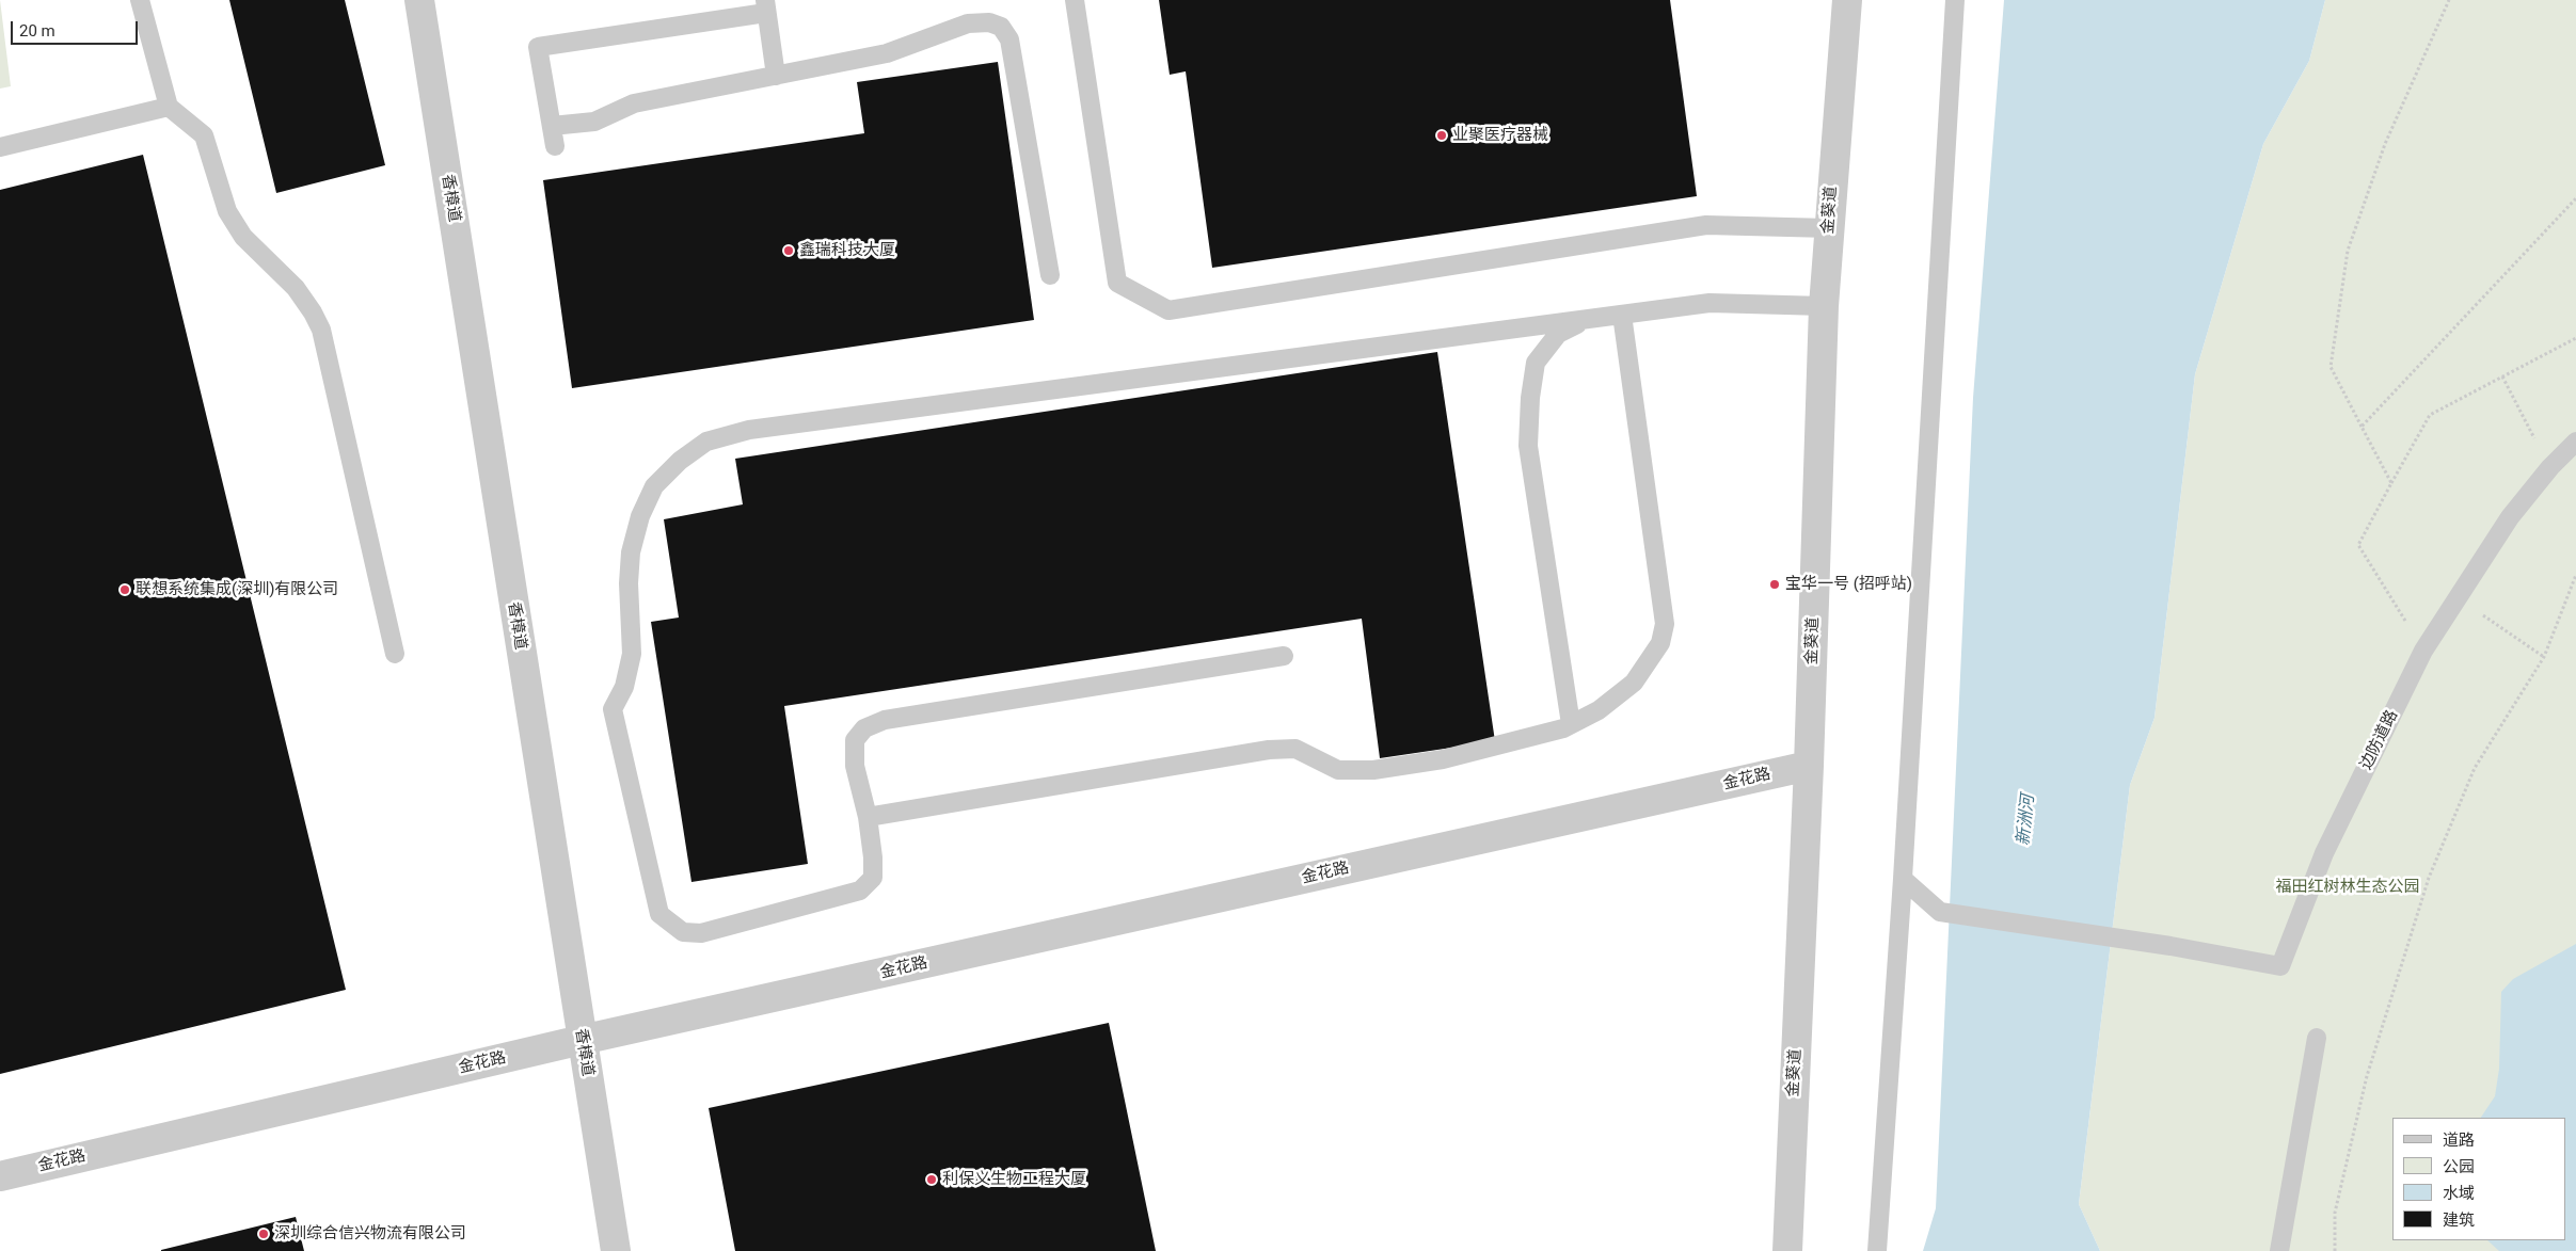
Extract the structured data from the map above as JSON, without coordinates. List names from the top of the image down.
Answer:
{
  "streets": {
    "street": ["香樟道", "金葵道", "金花路"],
    "lane": ["边防道路"]
  },
  "crossings": [
    ["香樟道", "金花路"],
    ["金葵道", "金花路"]
  ],
  "water": ["新洲河"],
  "parks": ["福田红树林生态公园"],
  "places": [
    "业聚医疗器械",
    "鑫瑞科技大厦",
    "宝华一号 (招呼站)",
    "联想系统集成(深圳)有限公司",
    "利保义生物工程大厦",
    "深圳综合信兴物流有限公司"
  ],
  "legend": [
    "道路",
    "公园",
    "水域",
    "建筑"
  ],
  "scale_bar": "20 m"
}
